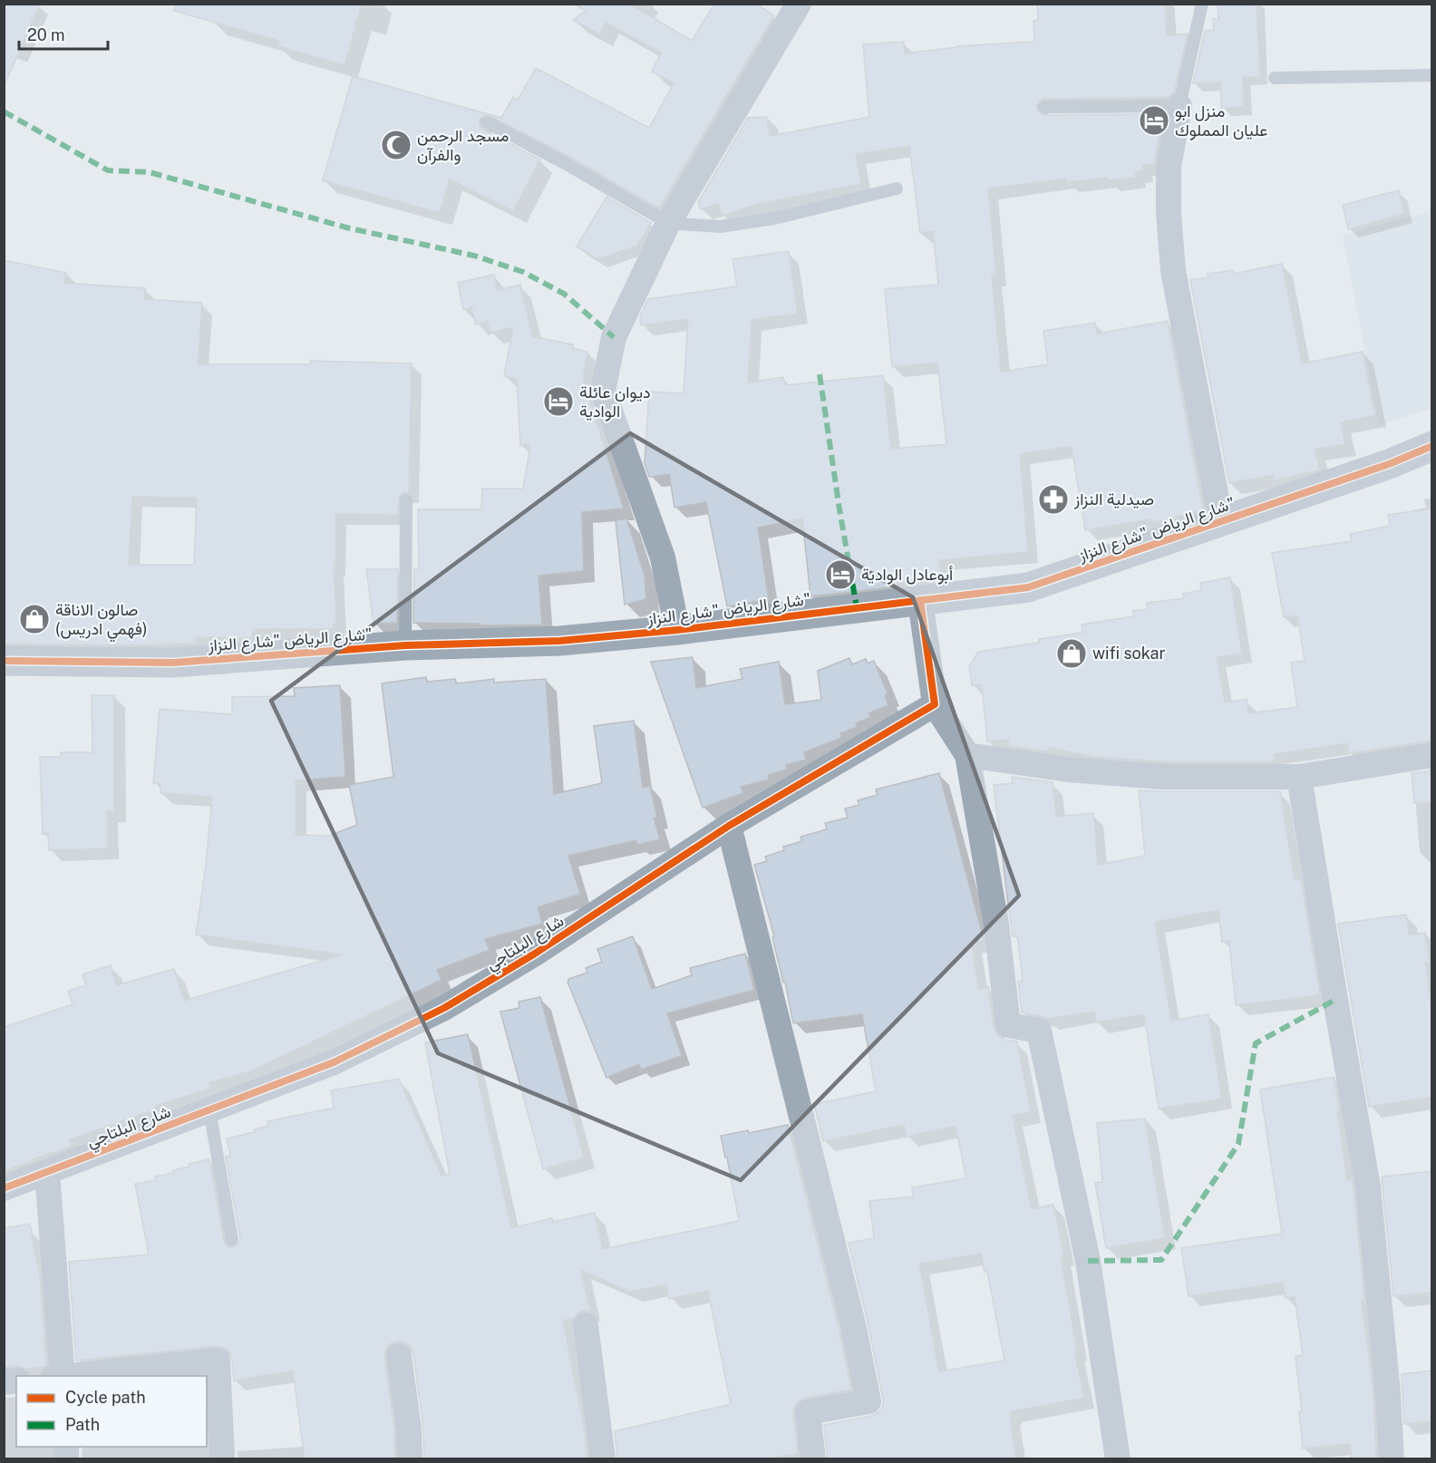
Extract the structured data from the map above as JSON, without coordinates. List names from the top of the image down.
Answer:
{
  "streets": {
    "street": ["شارع الرياض \"شارع النزاز\"", "شارع البلتاجي"]
  },
  "places": {
    "hotel": ["منزل ابو عليان المملوك", "ديوان عائلة الوادية", "أبوعادل الوادية"],
    "mosque": ["مسجد الرحمن والفرآن"],
    "pharmacy": ["صيدلية النزاز"],
    "shop": ["صالون الاناقة (فهمي ادريس)", "wifi sokar"]
  },
  "legend": ["Cycle path", "Path"],
  "scale_bar": "20 m"
}
